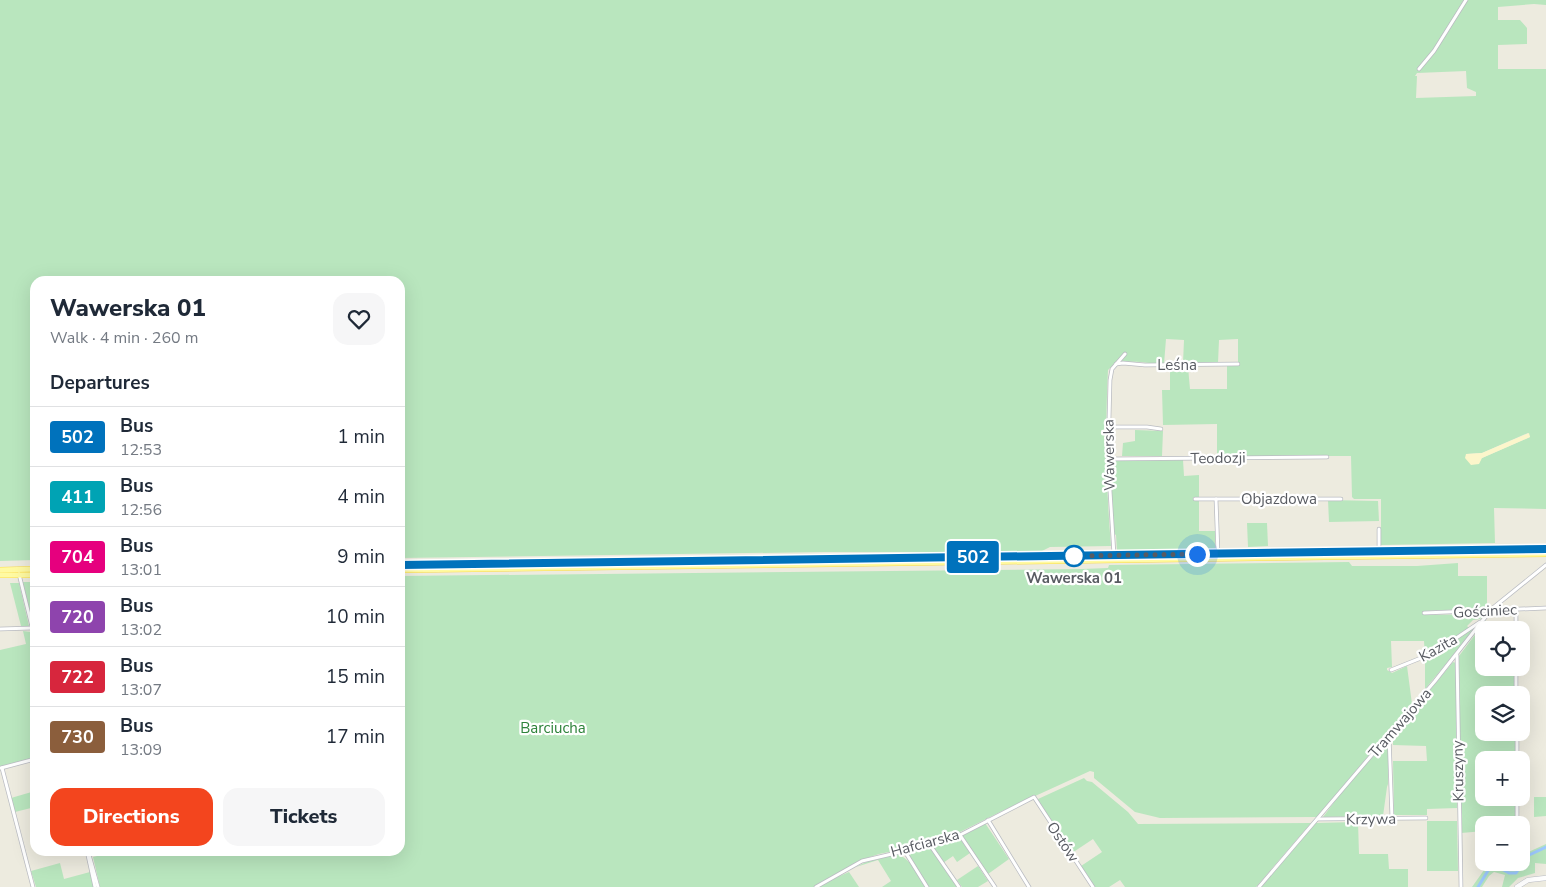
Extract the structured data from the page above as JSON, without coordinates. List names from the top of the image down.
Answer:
{
  "streets": {
    "street": [
      "Leśna",
      "Wawerska",
      "Teodozji",
      "Objazdowa",
      "Gościniec",
      "Kazita",
      "Tramwajowa",
      "Kruszyny",
      "Krzywa",
      "Ostów",
      "Hafciarska"
    ]
  },
  "crossings": [
    ["Leśna", "Wawerska"],
    ["Wawerska", "Teodozji"],
    ["Gościniec", "Tramwajowa"],
    ["Kazita", "Tramwajowa"],
    ["Tramwajowa", "Kruszyny"],
    ["Tramwajowa", "Krzywa"],
    ["Ostów", "Hafciarska"]
  ],
  "parks": ["Barciucha"],
  "places": ["Wawerska 01"],
  "lines": ["bus line 502"],
  "page": {
    "on_map": "502",
    "heading": [
      ["Wawerska 01", "Walk · 4 min · 260 m"],
      "Departures"
    ],
    "list": [
      {
        "mark": "502",
        "name": "Bus",
        "note": "12:53",
        "value": "1 min"
      },
      {
        "mark": "411",
        "name": "Bus",
        "note": "12:56",
        "value": "4 min"
      },
      {
        "mark": "704",
        "name": "Bus",
        "note": "13:01",
        "value": "9 min"
      },
      {
        "mark": "720",
        "name": "Bus",
        "note": "13:02",
        "value": "10 min"
      },
      {
        "mark": "722",
        "name": "Bus",
        "note": "13:07",
        "value": "15 min"
      },
      {
        "mark": "730",
        "name": "Bus",
        "note": "13:09",
        "value": "17 min"
      }
    ],
    "map_buttons": ["+", "−"],
    "buttons": ["Directions", "Tickets"]
  }
}
